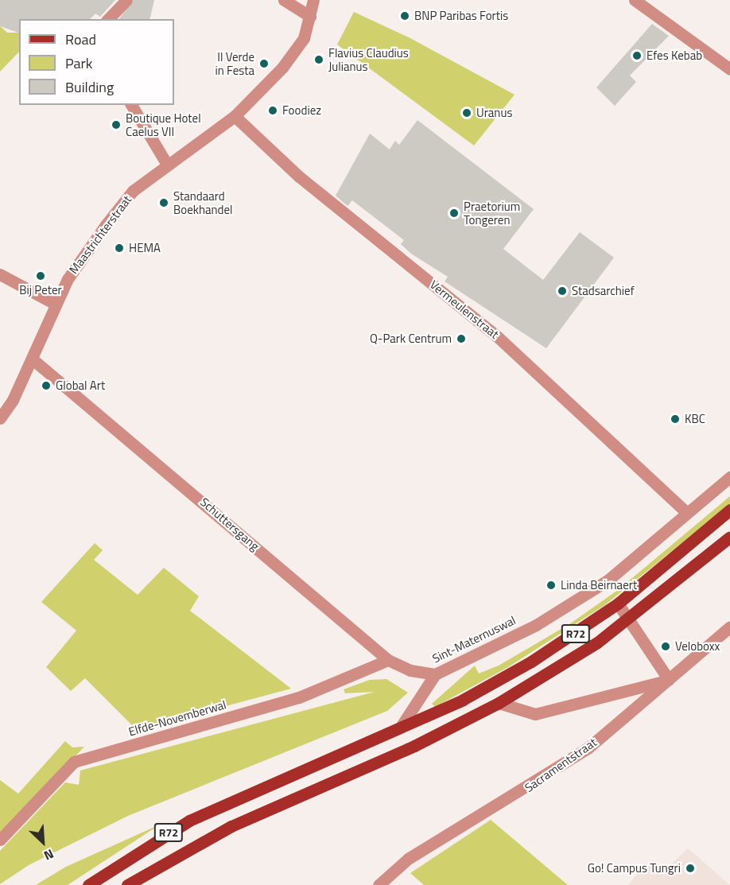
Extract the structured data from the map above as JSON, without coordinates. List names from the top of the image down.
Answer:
{
  "streets": {
    "main road": ["R72"],
    "street": [
      "Maastrichterstraat",
      "Vermeulenstraat",
      "Schuttersgang",
      "Sint-Maternuswal",
      "Elfde-Novemberwal",
      "Sacramentstraat"
    ]
  },
  "crossings": [
    ["Maastrichterstraat", "Vermeulenstraat"],
    ["Maastrichterstraat", "Schuttersgang"],
    ["Vermeulenstraat", "Sint-Maternuswal"],
    ["Schuttersgang", "Sint-Maternuswal"],
    ["Schuttersgang", "Elfde-Novemberwal"],
    ["R72", "Sint-Maternuswal"]
  ],
  "places": [
    "BNP Paribas Fortis",
    "Efes Kebab",
    "Flavius Claudius Julianus",
    "Il Verde in Festa",
    "Foodiez",
    "Uranus",
    "Boutique Hotel Caelus VII",
    "Standaard Boekhandel",
    "Praetorium Tongeren",
    "HEMA",
    "Bij Peter",
    "Stadsarchief",
    "Q-Park Centrum",
    "Global Art",
    "KBC",
    "Linda Beirnaert",
    "Veloboxx",
    "Go! Campus Tungri"
  ],
  "legend": ["Road", "Park", "Building"],
  "north": "bottom right"
}
